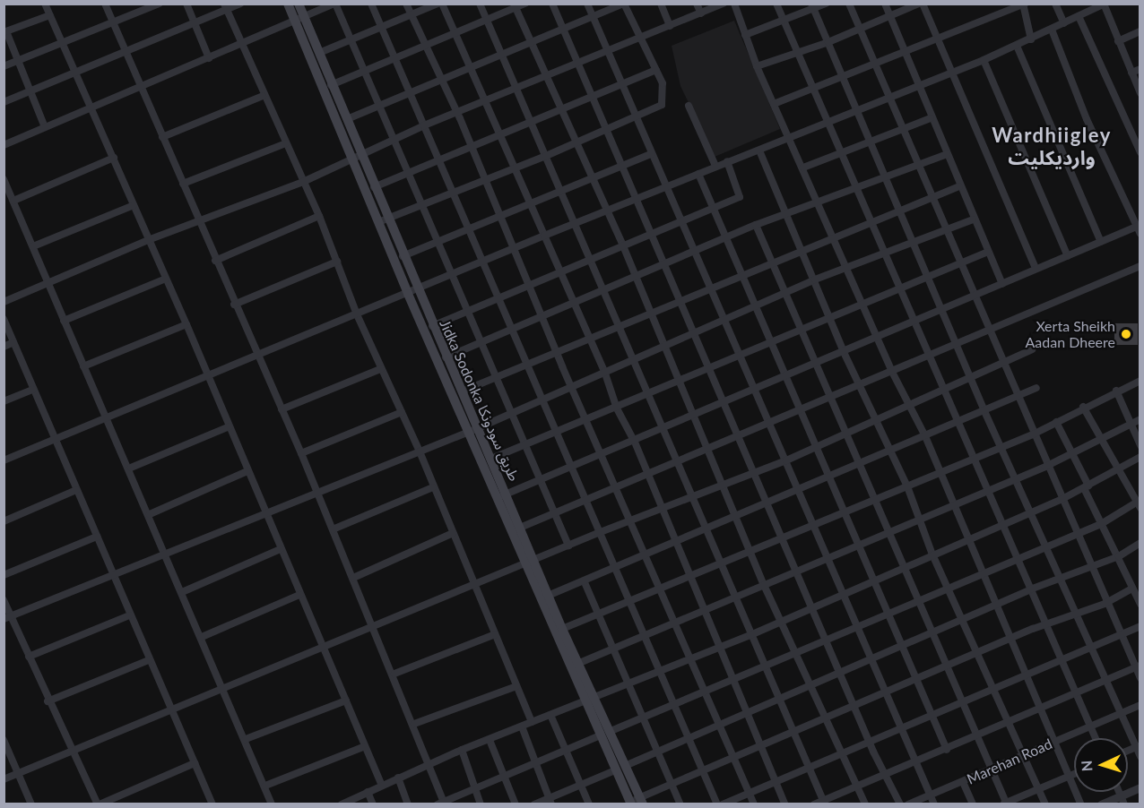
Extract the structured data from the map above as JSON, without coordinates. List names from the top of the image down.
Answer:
{
  "streets": {
    "main road": ["Jidka Sodonka طريق سودونكا"],
    "street": ["Marehan Road"]
  },
  "districts": ["Wardhiigley وارديكليت"],
  "places": ["Xerta Sheikh Aadan Dheere"],
  "north": "left"
}
